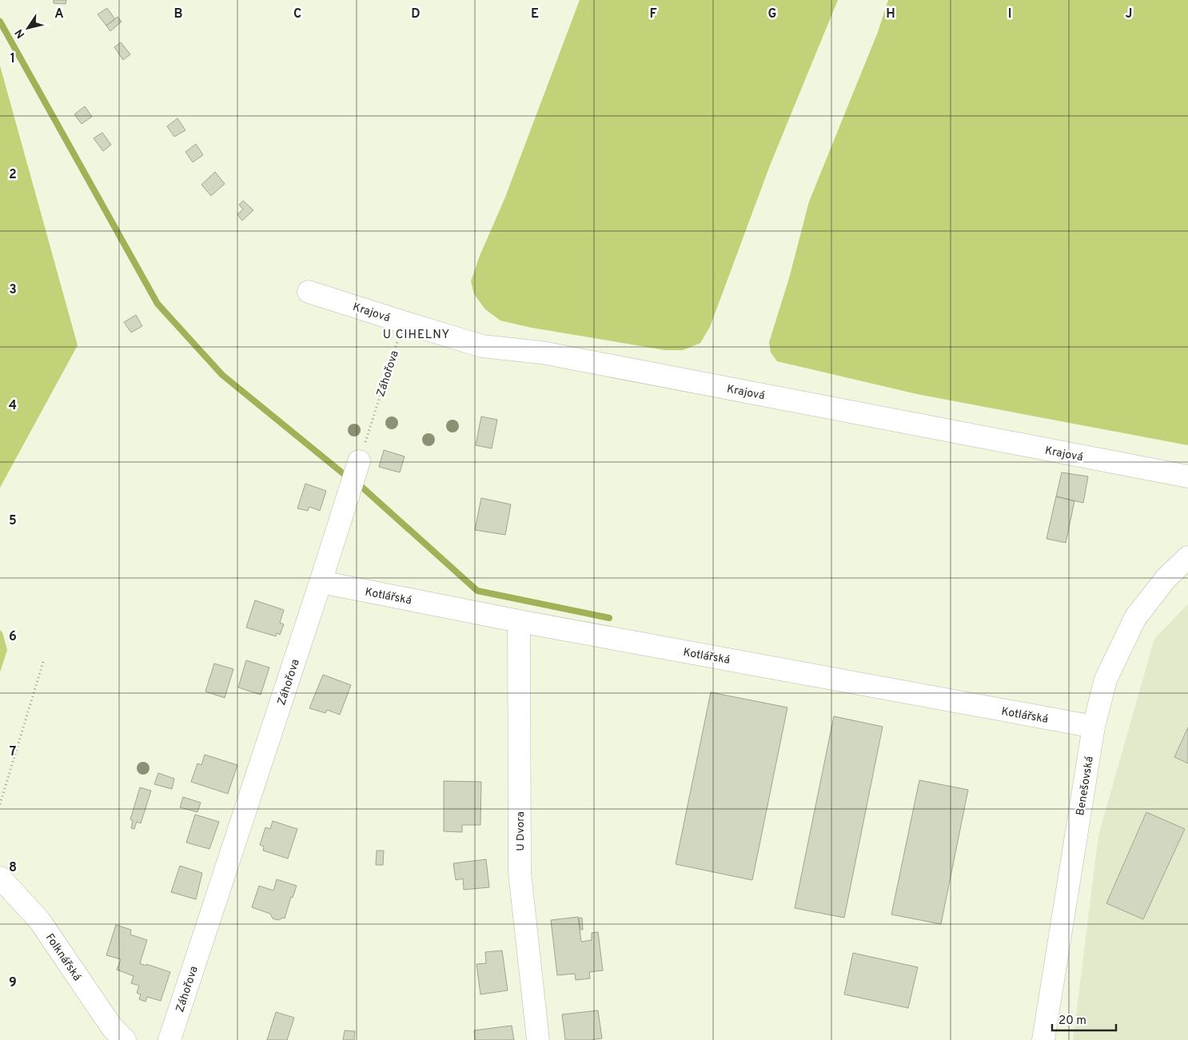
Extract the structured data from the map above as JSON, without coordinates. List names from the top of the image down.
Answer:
{
  "streets": {
    "street": [
      "Krajová",
      "Záhořova",
      "Kotlářská",
      "Benešovská",
      "U Dvora",
      "Folknářská"
    ]
  },
  "crossings": [
    ["Krajová", "Záhořova"],
    ["Záhořova", "Kotlářská"],
    ["Kotlářská", "Benešovská"],
    ["Kotlářská", "U Dvora"]
  ],
  "districts": ["U CIHELNY"],
  "scale_bar": "20 m",
  "north": "bottom left",
  "grid": {
    "columns": [
      "A",
      "B",
      "C",
      "D",
      "E",
      "F",
      "G",
      "H",
      "I",
      "J"
    ],
    "rows": [
      "1",
      "2",
      "3",
      "4",
      "5",
      "6",
      "7",
      "8",
      "9"
    ]
  }
}
